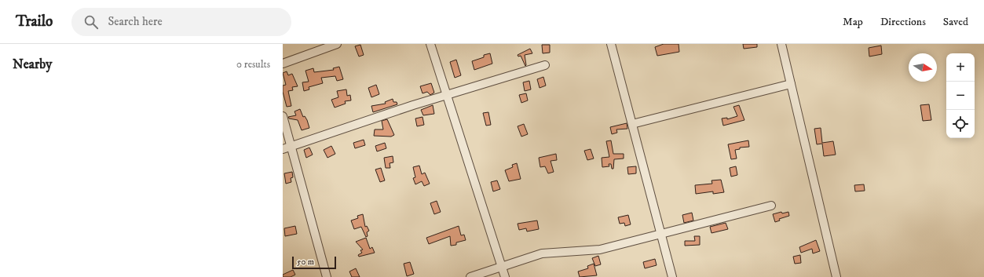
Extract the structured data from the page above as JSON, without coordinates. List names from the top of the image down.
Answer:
{
  "scale_bar": "50 m",
  "north": "right",
  "page": {
    "header": "Trailo",
    "search": "Search here",
    "nav": ["Map", "Directions", "Saved"],
    "heading": ["Nearby", "0 results"],
    "map_buttons": ["+", "−"],
    "scale": "50 m"
  }
}
